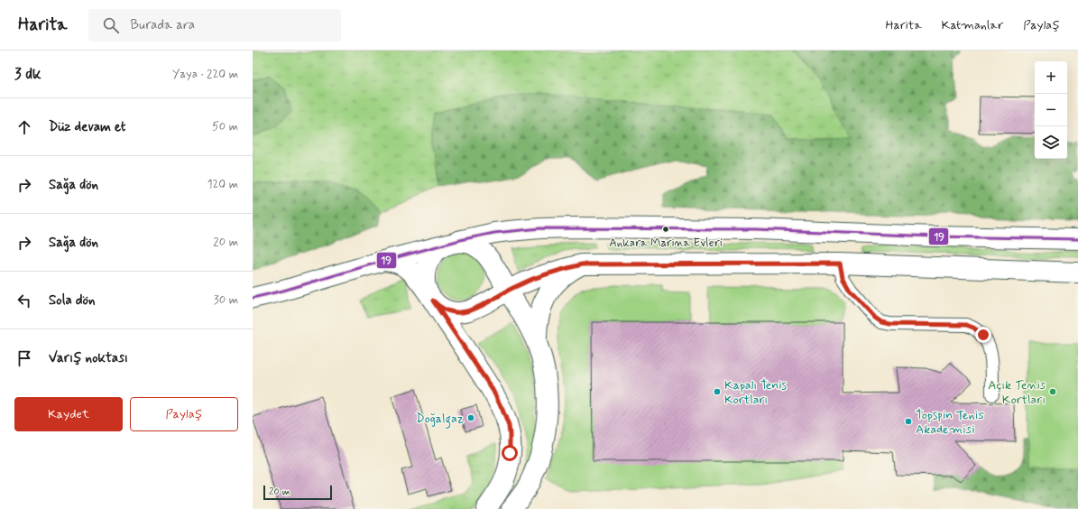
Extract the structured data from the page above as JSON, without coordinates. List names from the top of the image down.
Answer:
{
  "places": [
    "Ankara Marina Evleri",
    "Kapalı Tenis Kortları",
    "Açık Tenis Kortları",
    "Doğalgaz",
    "Topspin Tenis Akademisi"
  ],
  "lines": ["transit line 19"],
  "scale_bar": "20 m",
  "page": {
    "header": "Harita",
    "search": "Burada ara",
    "nav": ["Harita", "Katmanlar", "Paylaş"],
    "heading": ["3 dk", "Yaya · 220 m"],
    "map_buttons": ["+", "−"],
    "list": [
      ["Düz devam et", "50 m"],
      ["Sağa dön", "120 m"],
      ["Sağa dön", "20 m"],
      ["Sola dön", "30 m"],
      "Varış noktası"
    ],
    "buttons": ["Kaydet", "Paylaş"],
    "scale": "20 m"
  }
}
